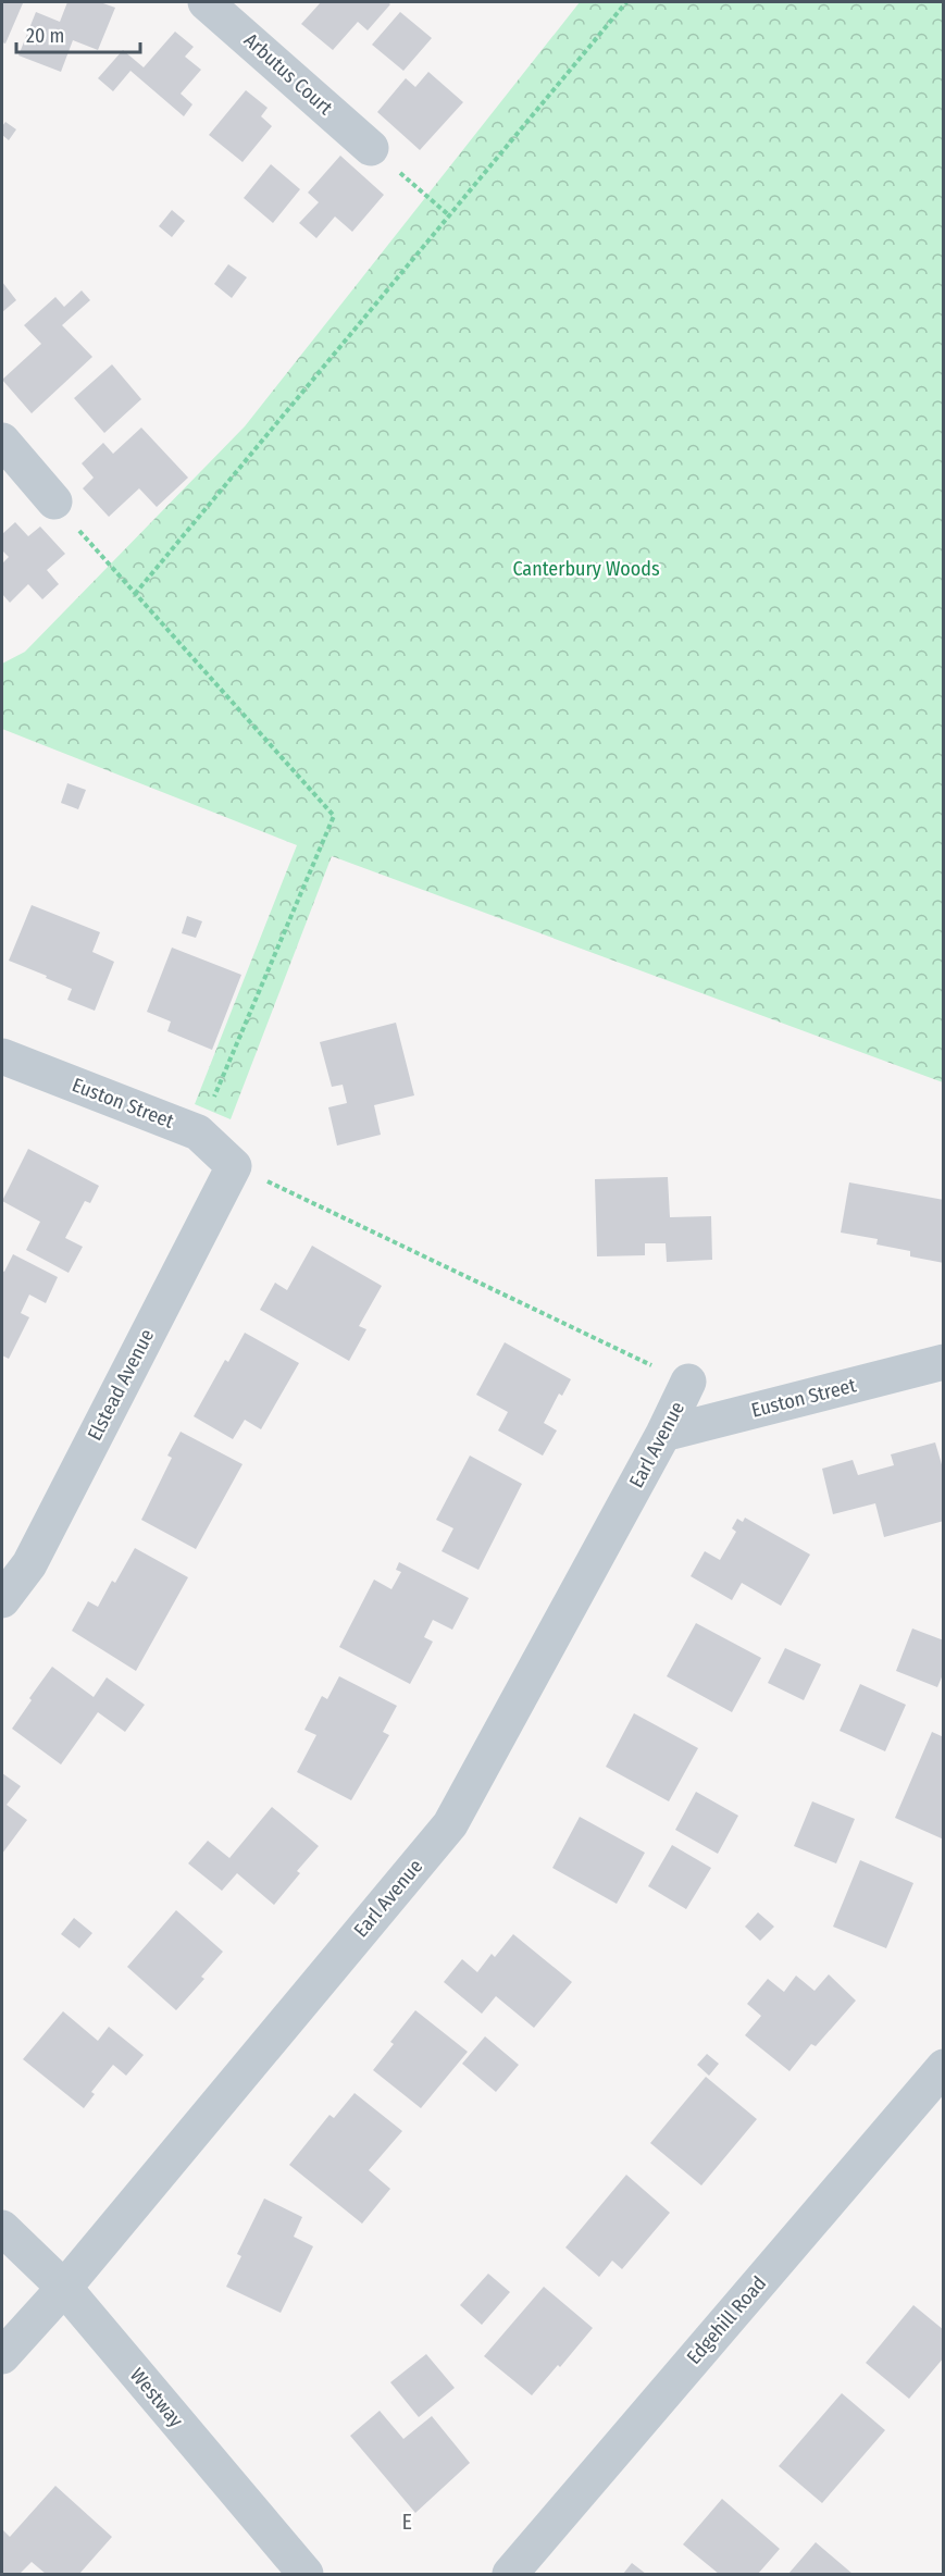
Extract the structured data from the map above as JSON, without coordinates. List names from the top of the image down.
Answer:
{
  "streets": {
    "street": [
      "Arbutus Court",
      "Euston Street",
      "Elstead Avenue",
      "Earl Avenue",
      "Edgehill Road",
      "Westway"
    ]
  },
  "crossings": [
    ["Euston Street", "Elstead Avenue"],
    ["Euston Street", "Earl Avenue"],
    ["Earl Avenue", "Westway"]
  ],
  "districts": ["E"],
  "parks": ["Canterbury Woods"],
  "scale_bar": "20 m"
}
